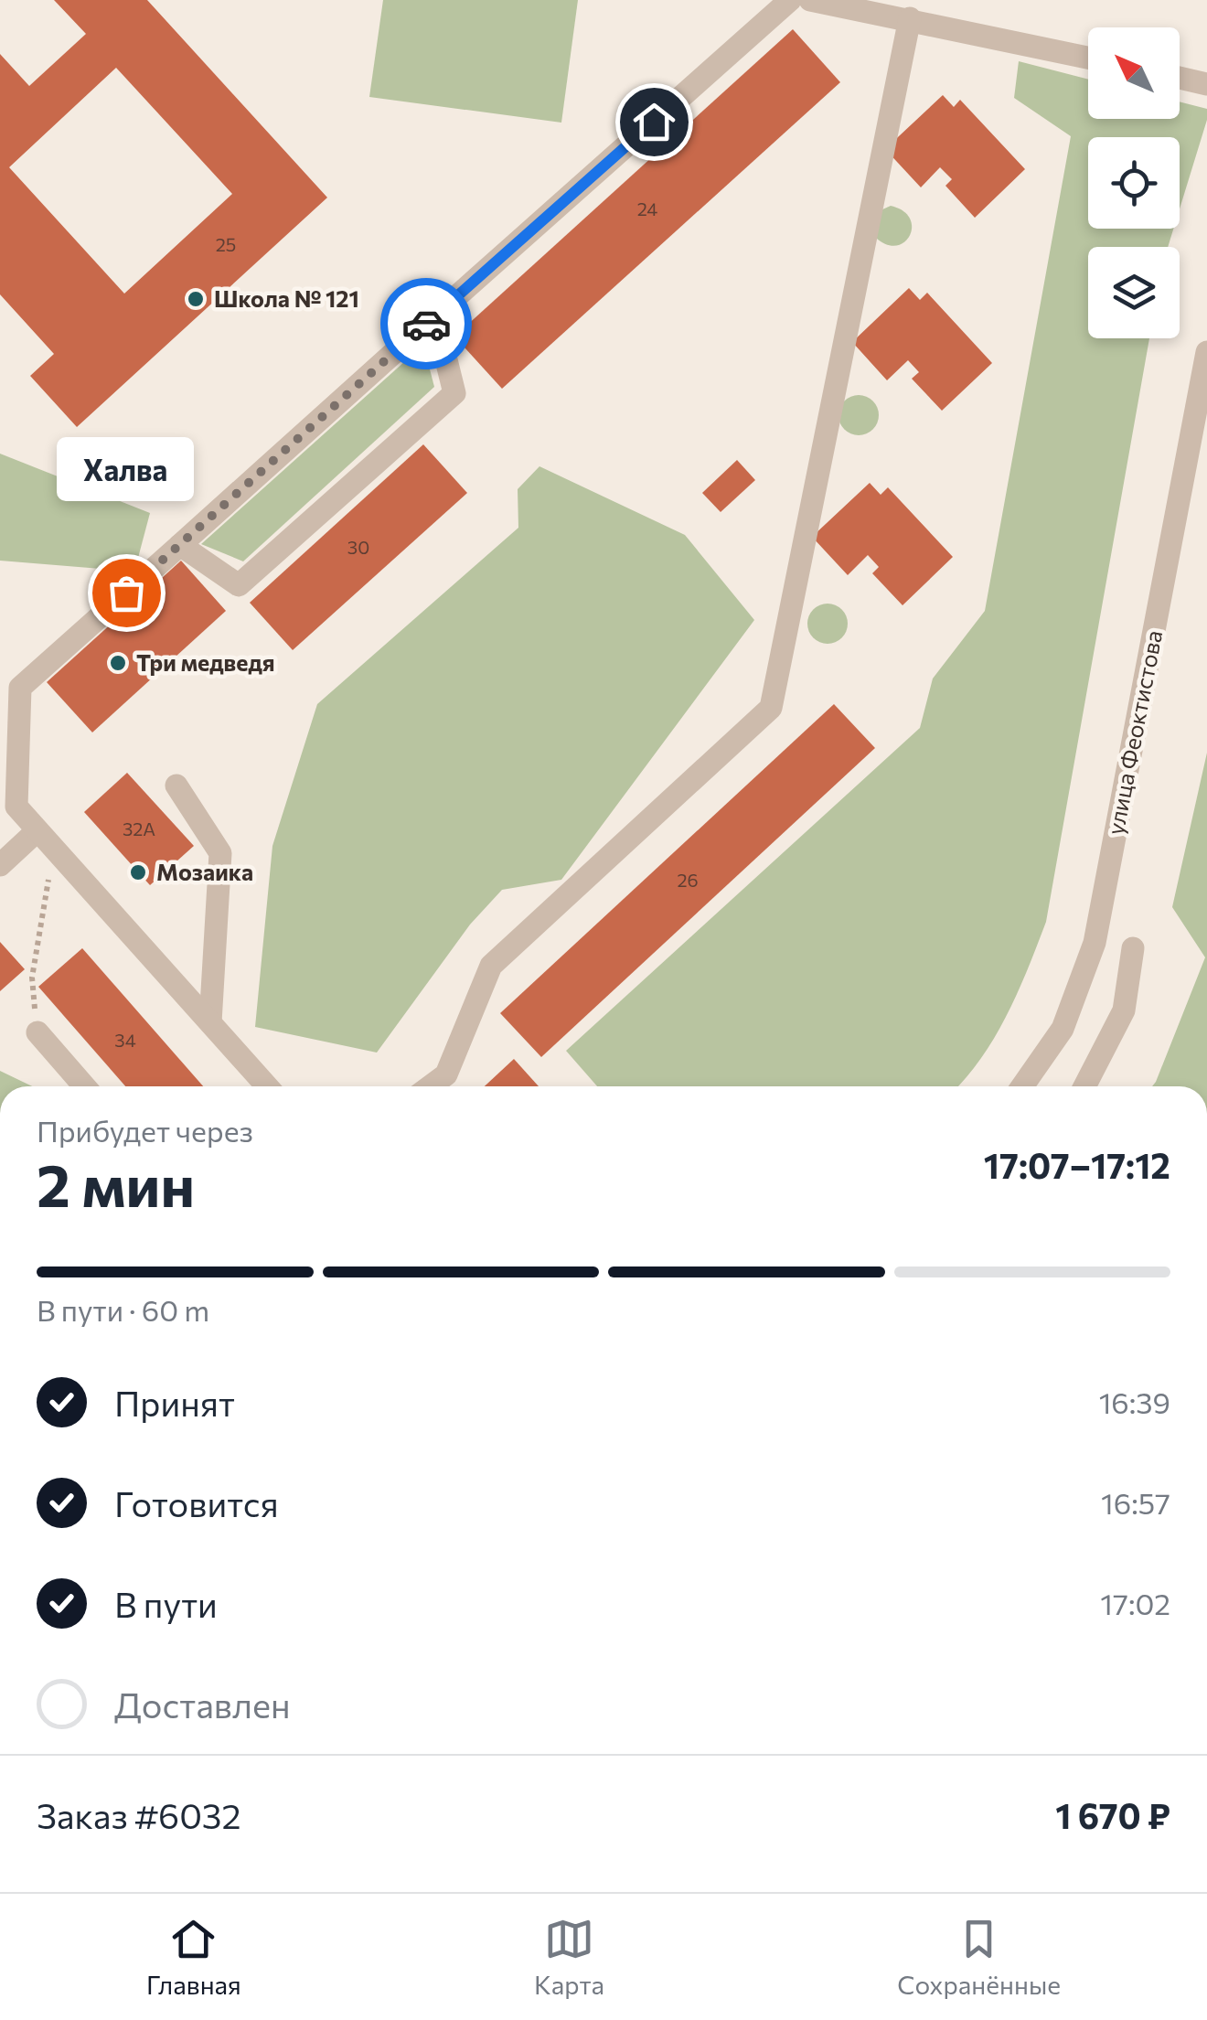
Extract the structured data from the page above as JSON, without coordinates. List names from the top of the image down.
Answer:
{
  "streets": {
    "street": ["улица Феоктистова"]
  },
  "places": [
    "Школа № 121",
    "Халва",
    "Три медведя",
    "Мозаика"
  ],
  "house_numbers": [
    "24",
    "25",
    "30",
    "32А",
    "26",
    "34"
  ],
  "north": "top left",
  "page": {
    "bubble": "Халва",
    "heading": ["2 мин", "Прибудет через", "17:07–17:12"],
    "panel": ["Заказ #6032", "1 670 ₽"],
    "bar": "В пути · 60 m",
    "list": [
      ["Принят", "16:39"],
      ["Готовится", "16:57"],
      ["В пути", "17:02"],
      "Доставлен"
    ],
    "tabs": ["Главная", "Карта", "Сохранённые"]
  }
}
